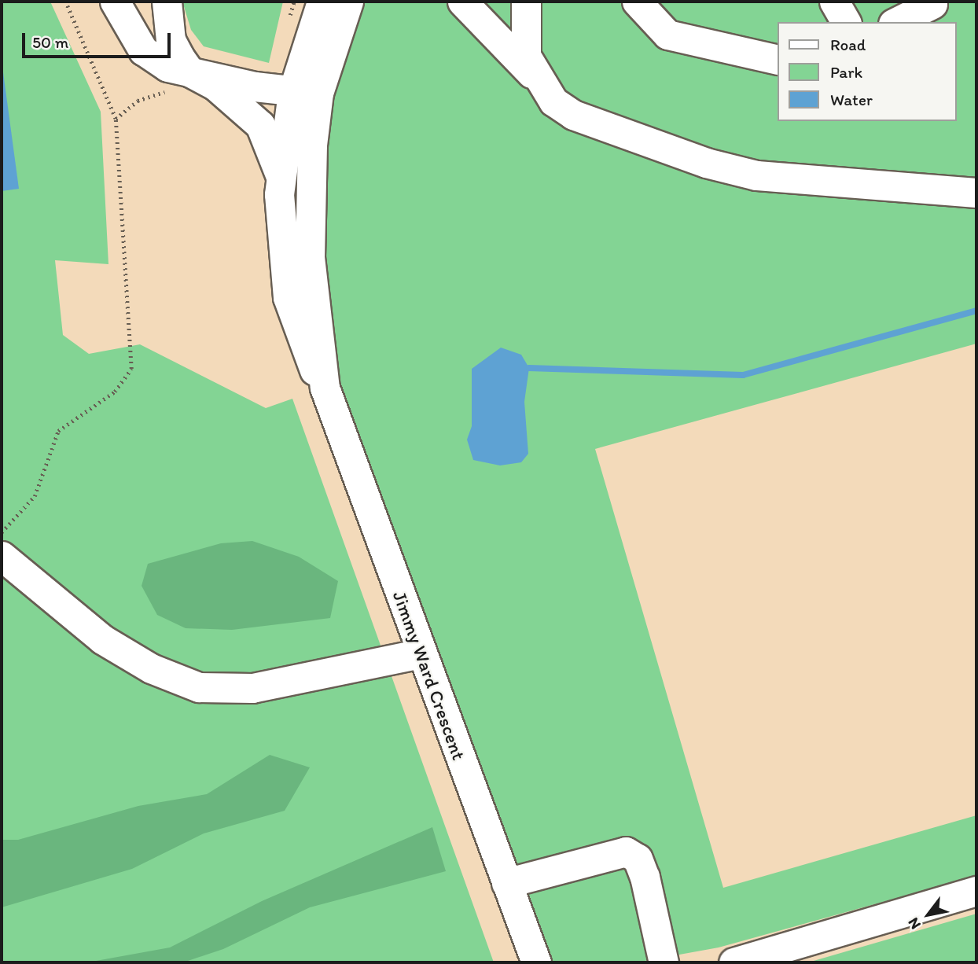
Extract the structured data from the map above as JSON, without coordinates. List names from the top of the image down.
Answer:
{
  "streets": {
    "street": ["Jimmy Ward Crescent"]
  },
  "legend": ["Road", "Park", "Water"],
  "scale_bar": "50 m",
  "north": "bottom left"
}
